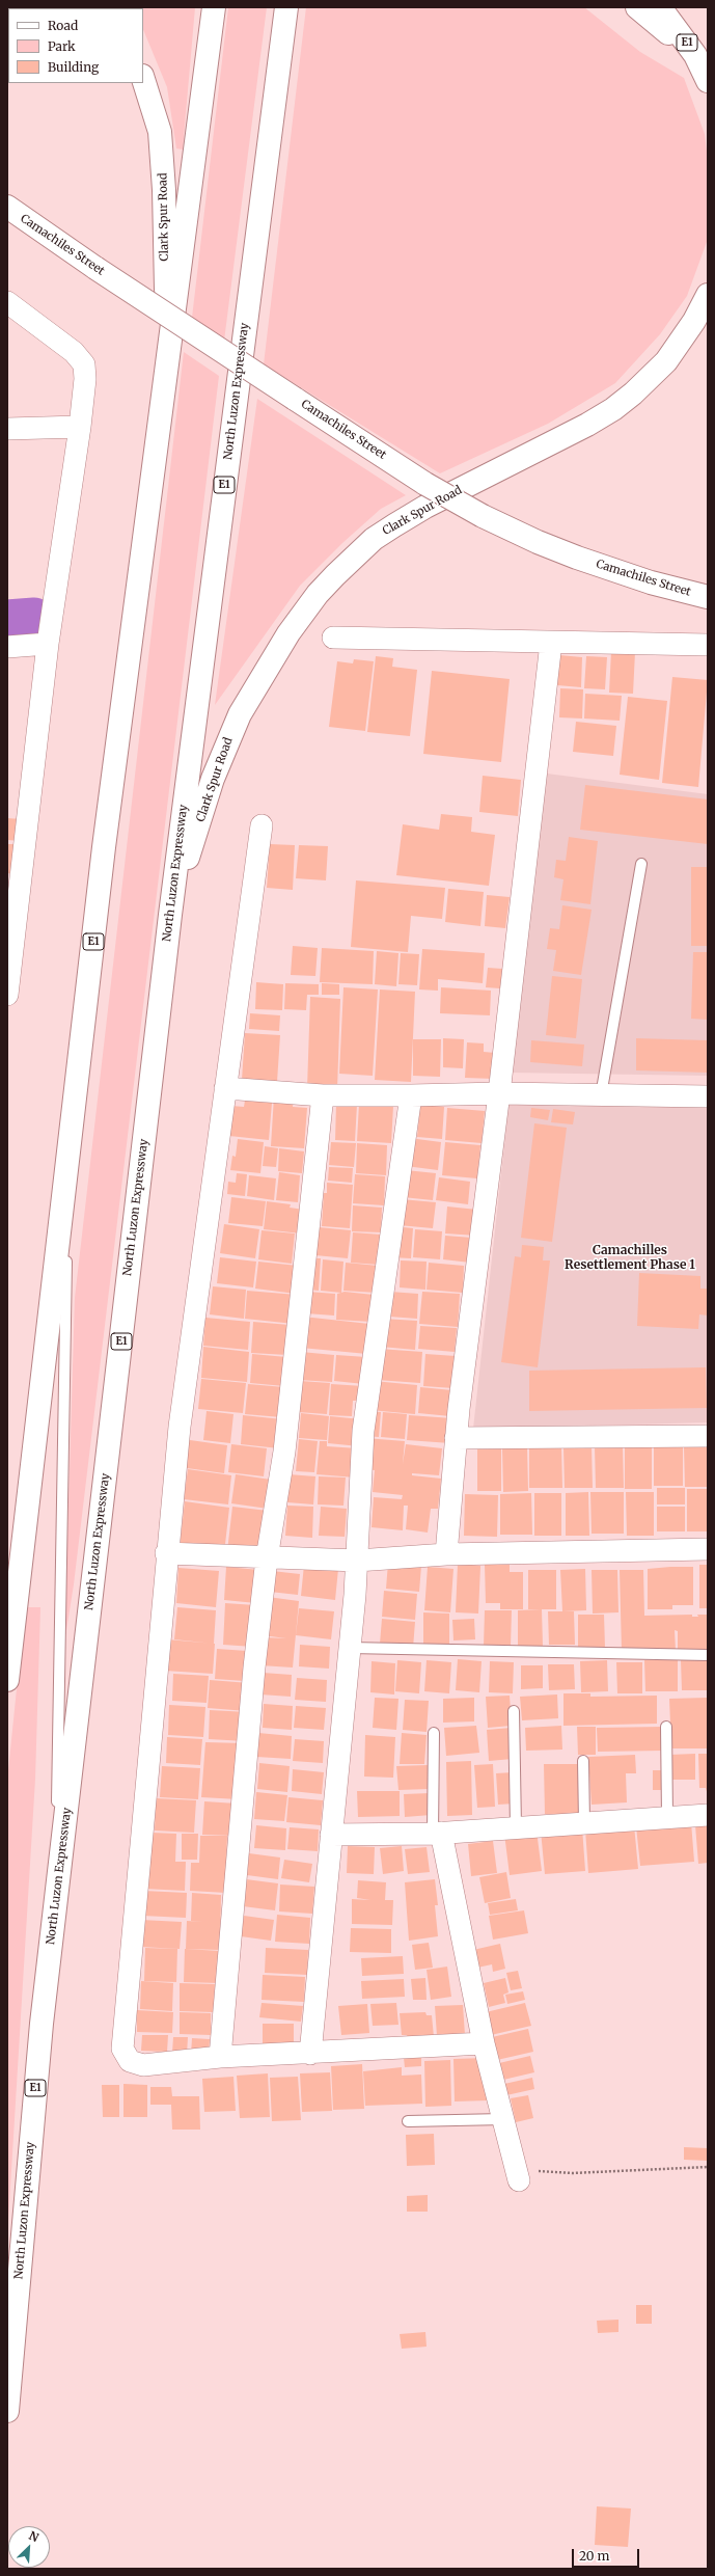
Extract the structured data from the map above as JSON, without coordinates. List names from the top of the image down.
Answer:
{
  "streets": {
    "main road": [
      "E1",
      "Clark Spur Road",
      "Camachiles Street",
      "North Luzon Expressway"
    ]
  },
  "crossings": [
    ["E1", "Clark Spur Road"],
    ["Clark Spur Road", "North Luzon Expressway"]
  ],
  "districts": ["Camachilles Resettlement Phase 1"],
  "legend": ["Road", "Park", "Building"],
  "scale_bar": "20 m",
  "north": "top right"
}
